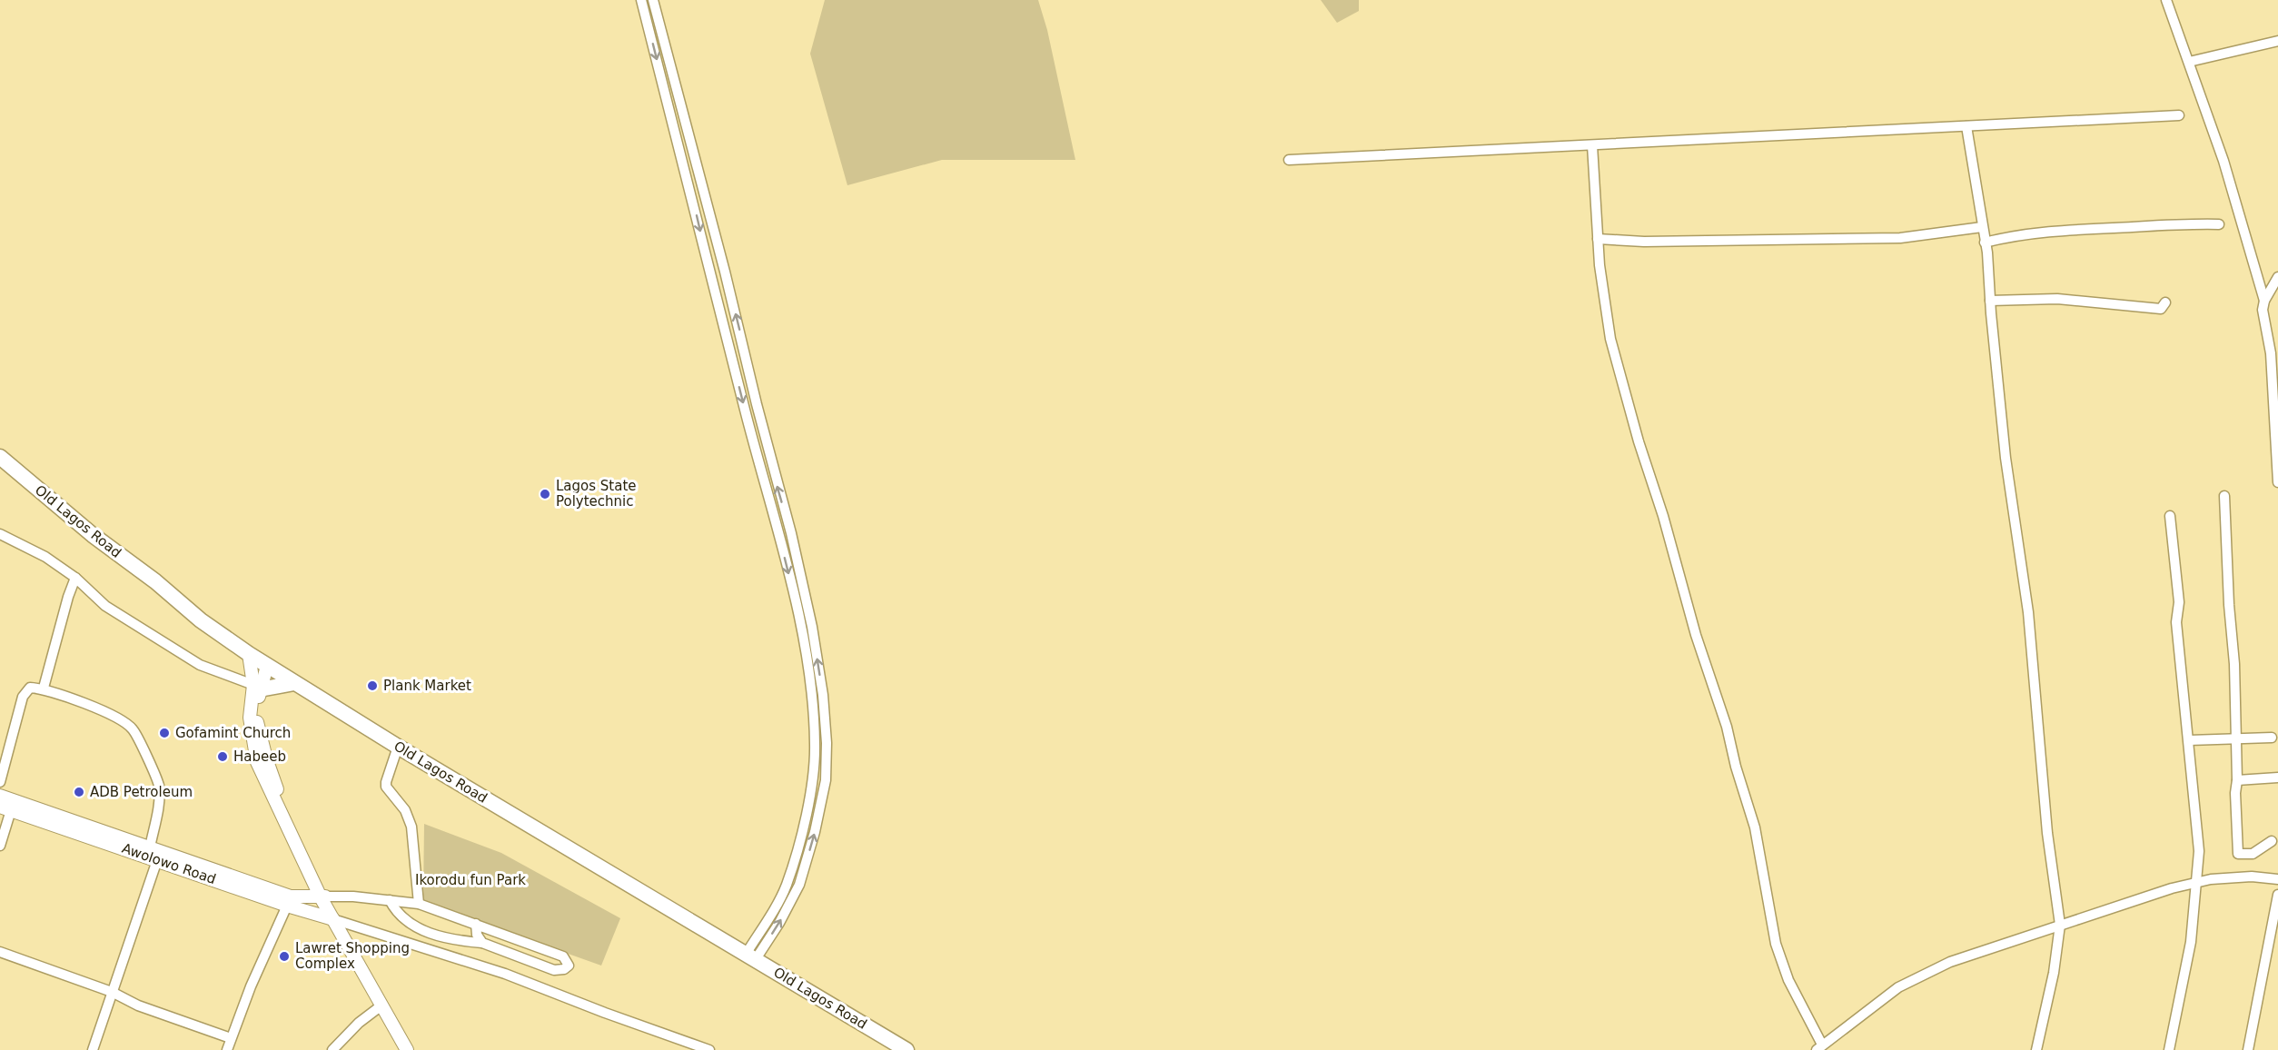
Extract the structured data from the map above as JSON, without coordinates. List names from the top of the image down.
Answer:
{
  "streets": {
    "main road": ["Old Lagos Road", "Awolowo Road"]
  },
  "parks": ["Ikorodu fun Park"],
  "places": [
    "Lagos State Polytechnic",
    "Plank Market",
    "Gofamint Church",
    "Habeeb",
    "ADB Petroleum",
    "Lawret Shopping Complex"
  ]
}
